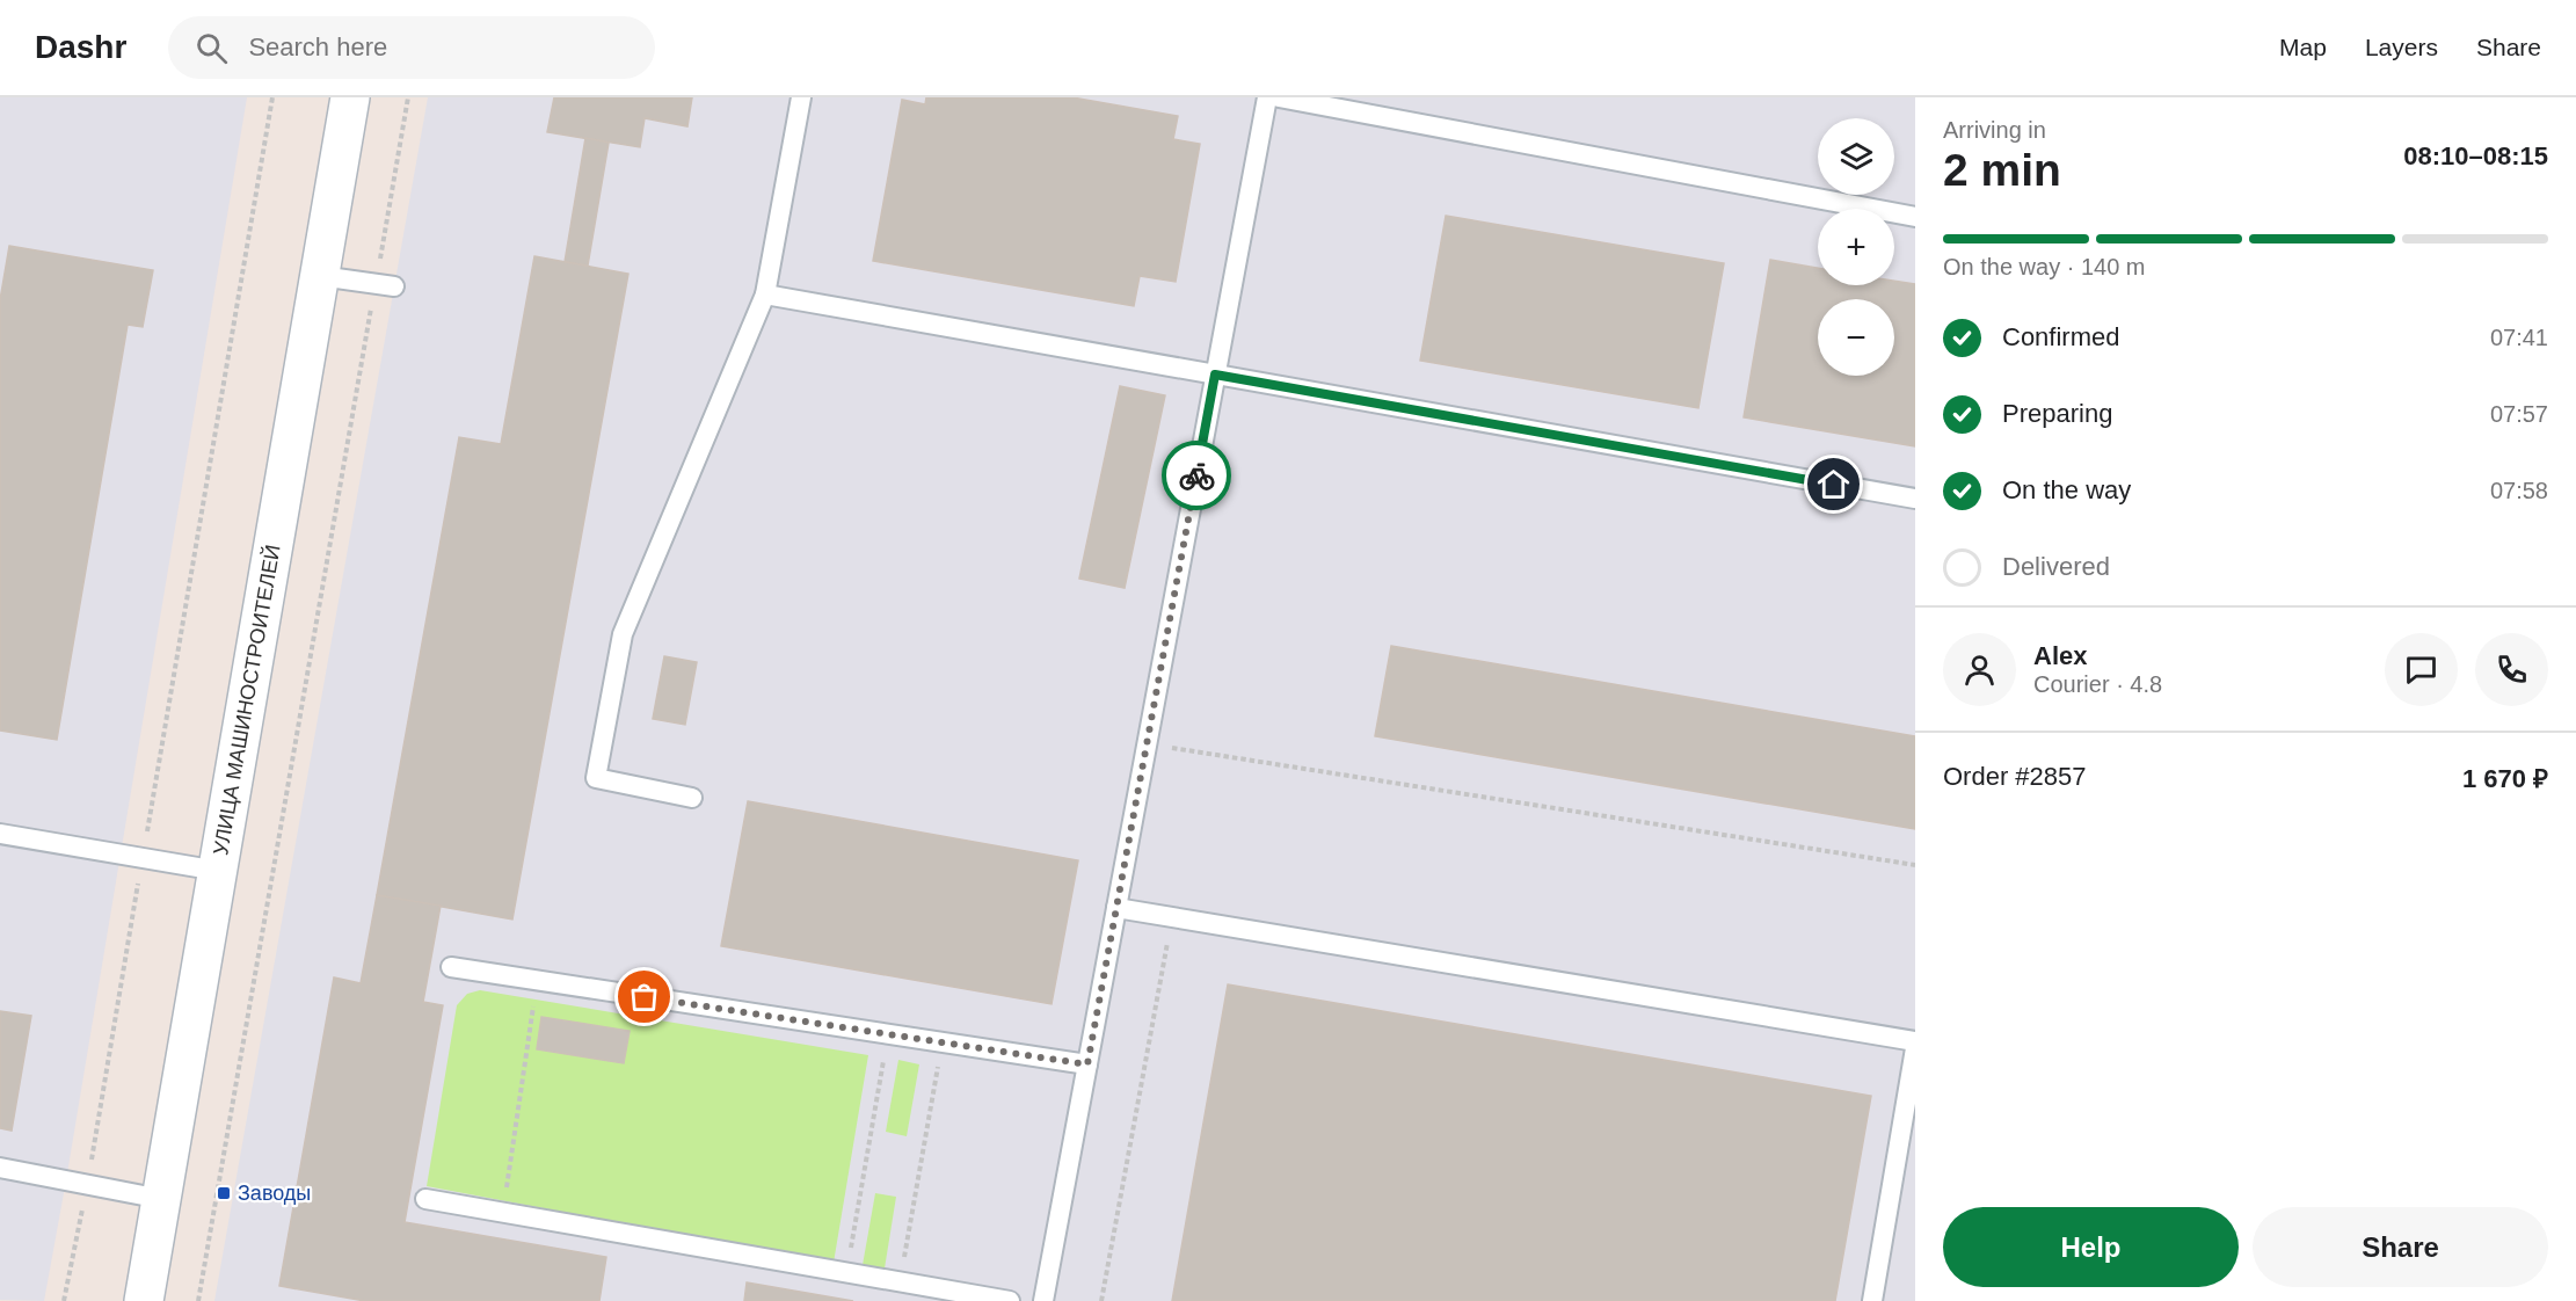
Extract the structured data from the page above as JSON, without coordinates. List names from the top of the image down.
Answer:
{
  "streets": {
    "main road": ["УЛИЦА МАШИНОСТРОИТЕЛЕЙ"]
  },
  "places": {
    "transit": ["Заводы"]
  },
  "page": {
    "header": "Dashr",
    "search": "Search here",
    "nav": ["Map", "Layers", "Share"],
    "heading": ["2 min", "Arriving in", "08:10–08:15"],
    "panel": [
      "Alex",
      "Courier · 4.8",
      "Order #2857",
      "1 670 ₽"
    ],
    "map_buttons": ["+", "−"],
    "bar": "On the way · 140 m",
    "list": [
      ["Confirmed", "07:41"],
      ["Preparing", "07:57"],
      ["On the way", "07:58"],
      "Delivered"
    ],
    "buttons": ["Help", "Share"]
  }
}
